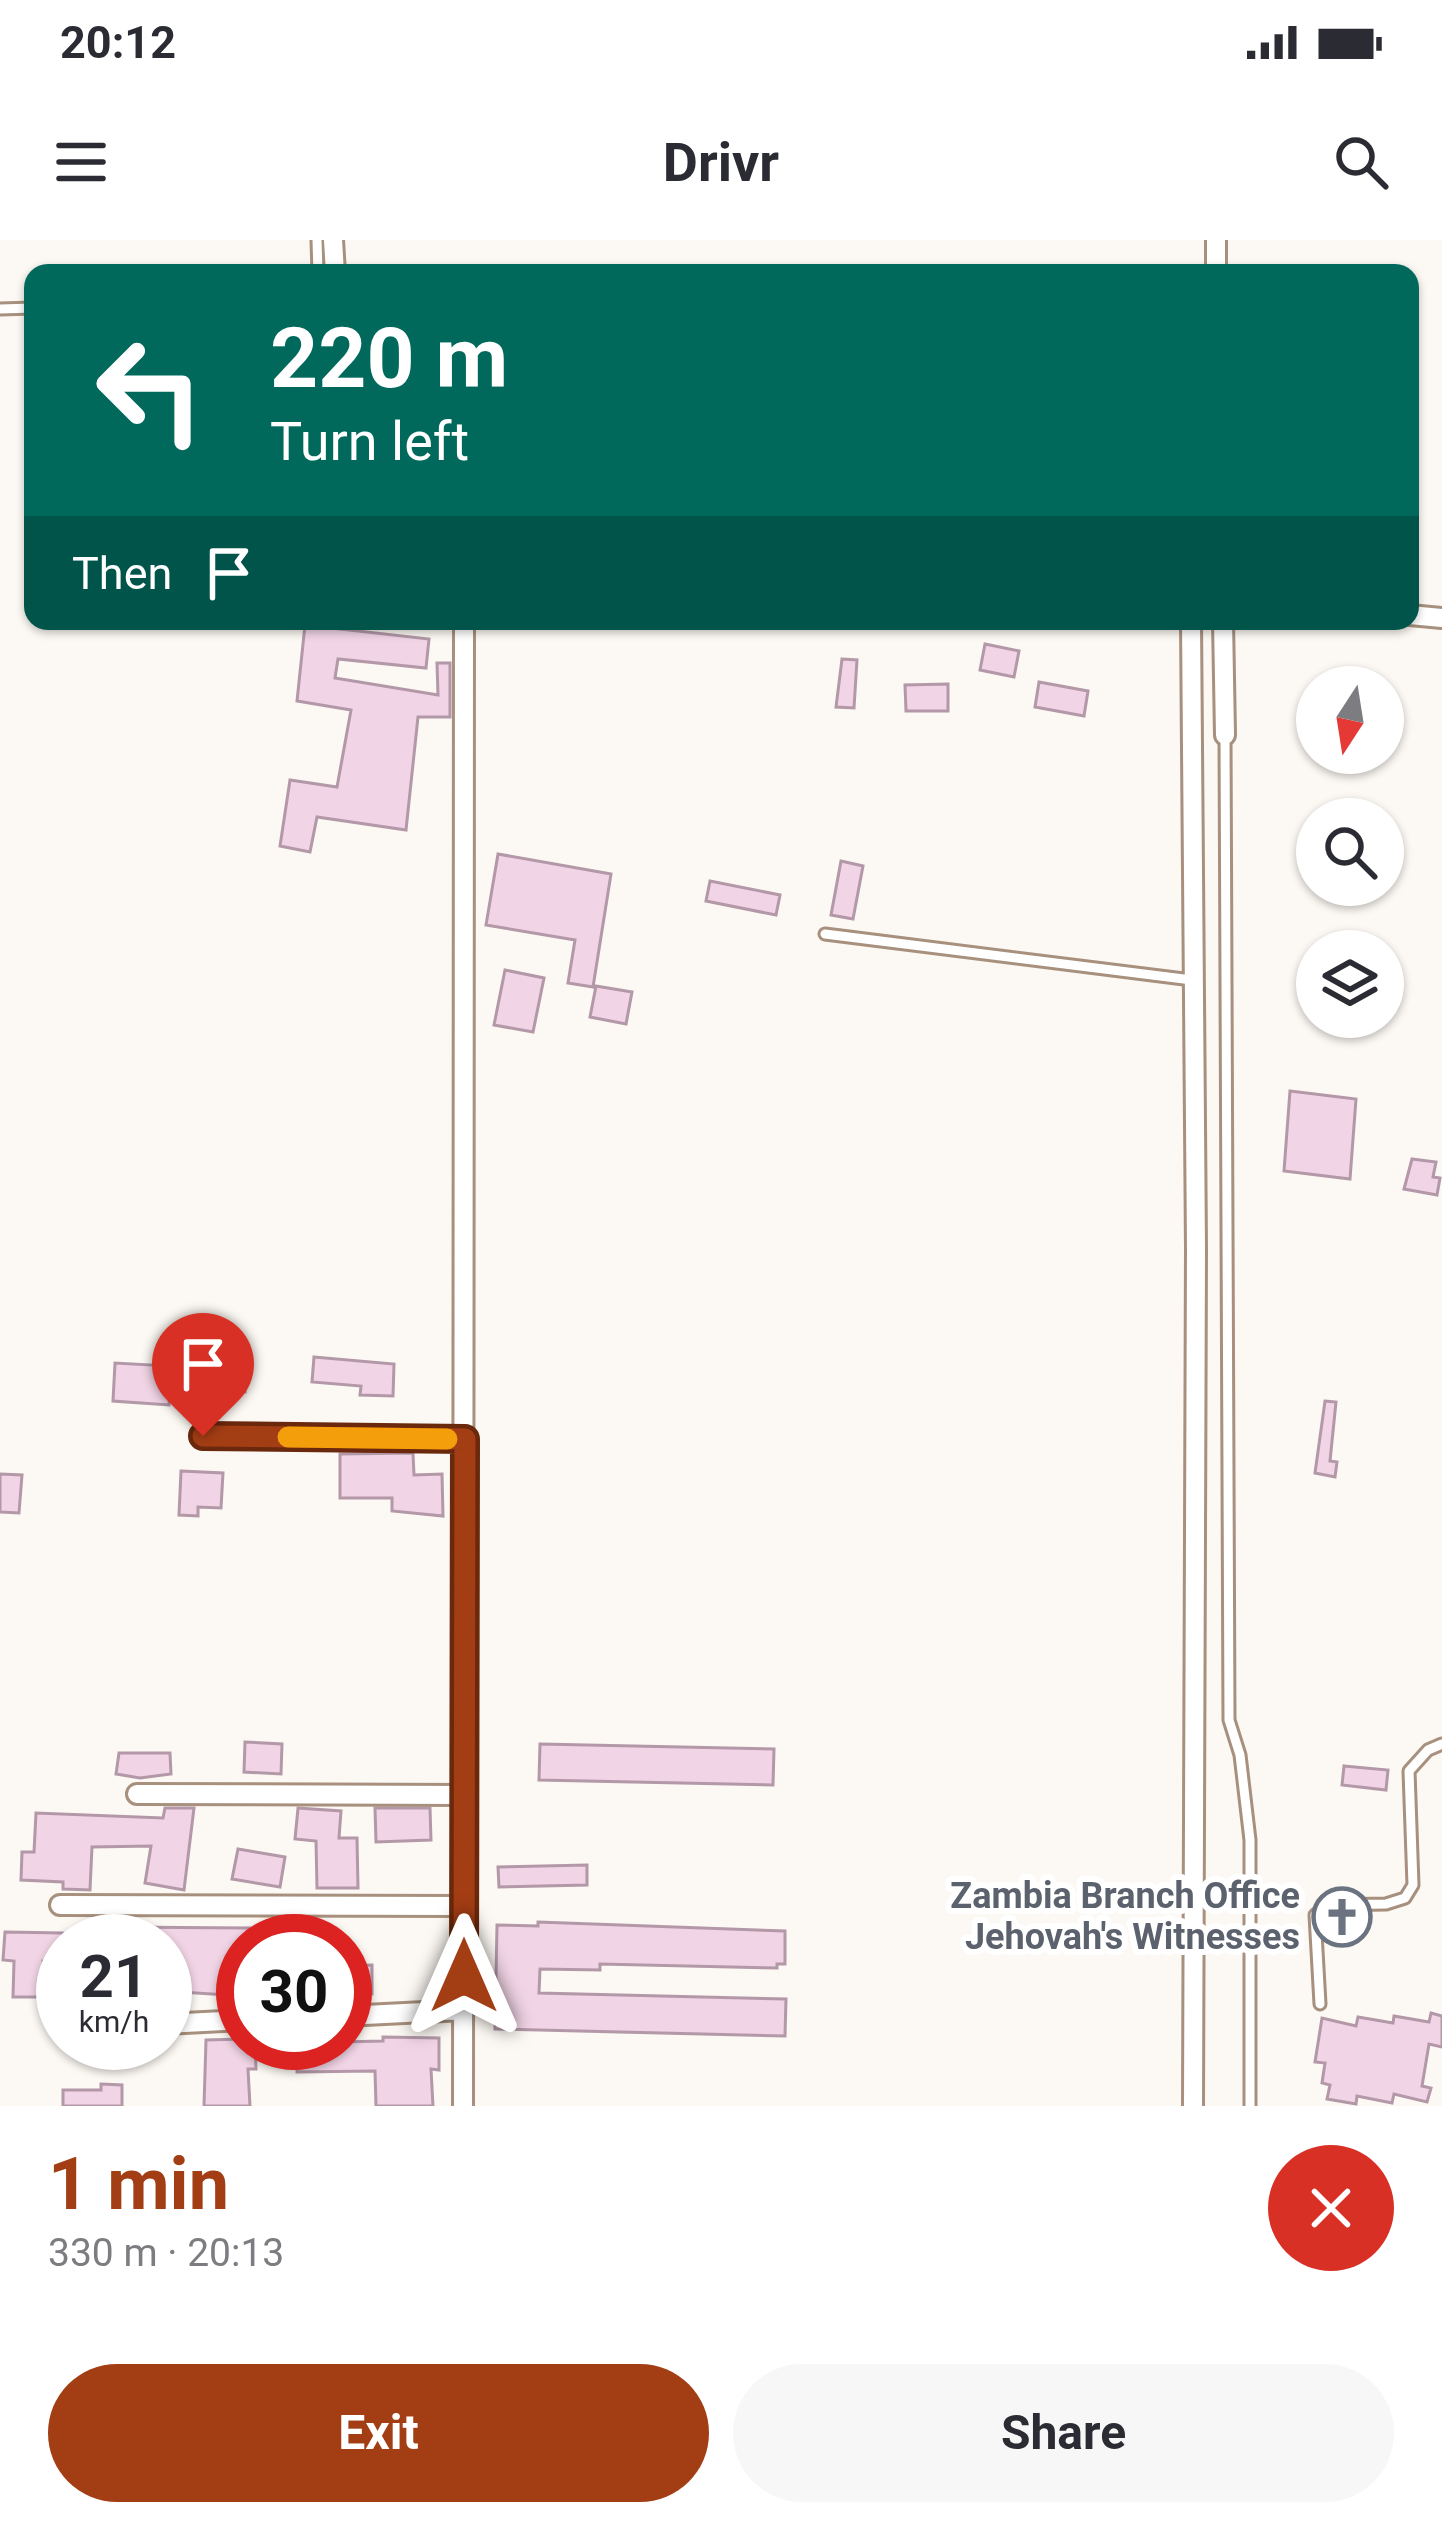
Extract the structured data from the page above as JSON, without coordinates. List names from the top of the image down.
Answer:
{
  "places": {
    "church": ["Zambia Branch Office Jehovah's Witnesses"]
  },
  "north": "bottom",
  "page": {
    "status": "20:12",
    "header": "Drivr",
    "turn": ["220 m", "Turn left"],
    "then": "Then",
    "speed": "21 km/h",
    "limit": "30",
    "heading": ["1 min", "330 m · 20:13"],
    "buttons": ["Exit", "Share"]
  }
}
